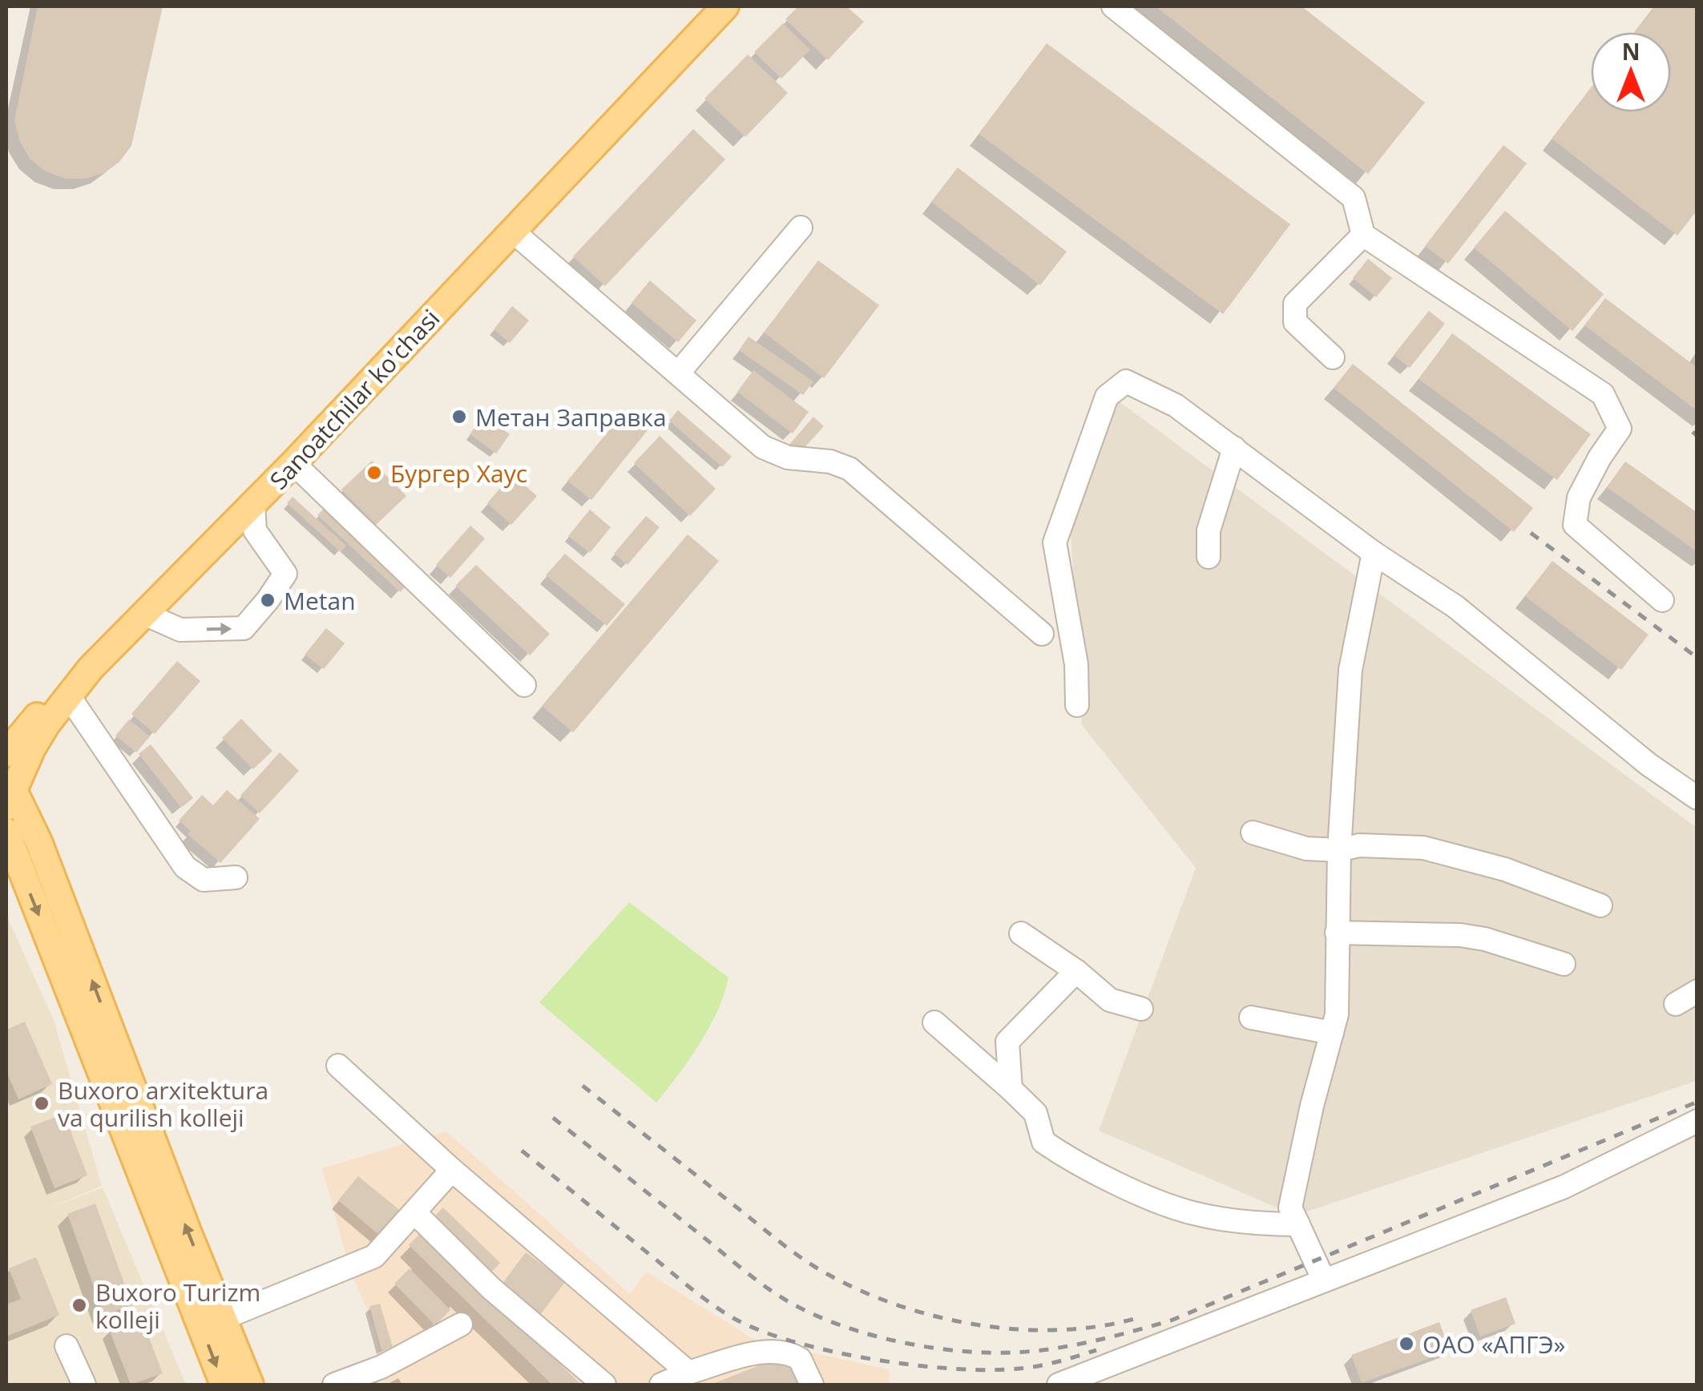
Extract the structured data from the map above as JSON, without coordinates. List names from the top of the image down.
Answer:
{
  "streets": {
    "main road": ["Sanoatchilar ko'chasi"]
  },
  "places": [
    "Метан Заправка",
    "Бургер Хаус",
    "Metan",
    "Buxoro arxitektura va qurilish kolleji",
    "Buxoro Turizm kolleji",
    "ОАО «АПГЭ»"
  ],
  "north": "top"
}
